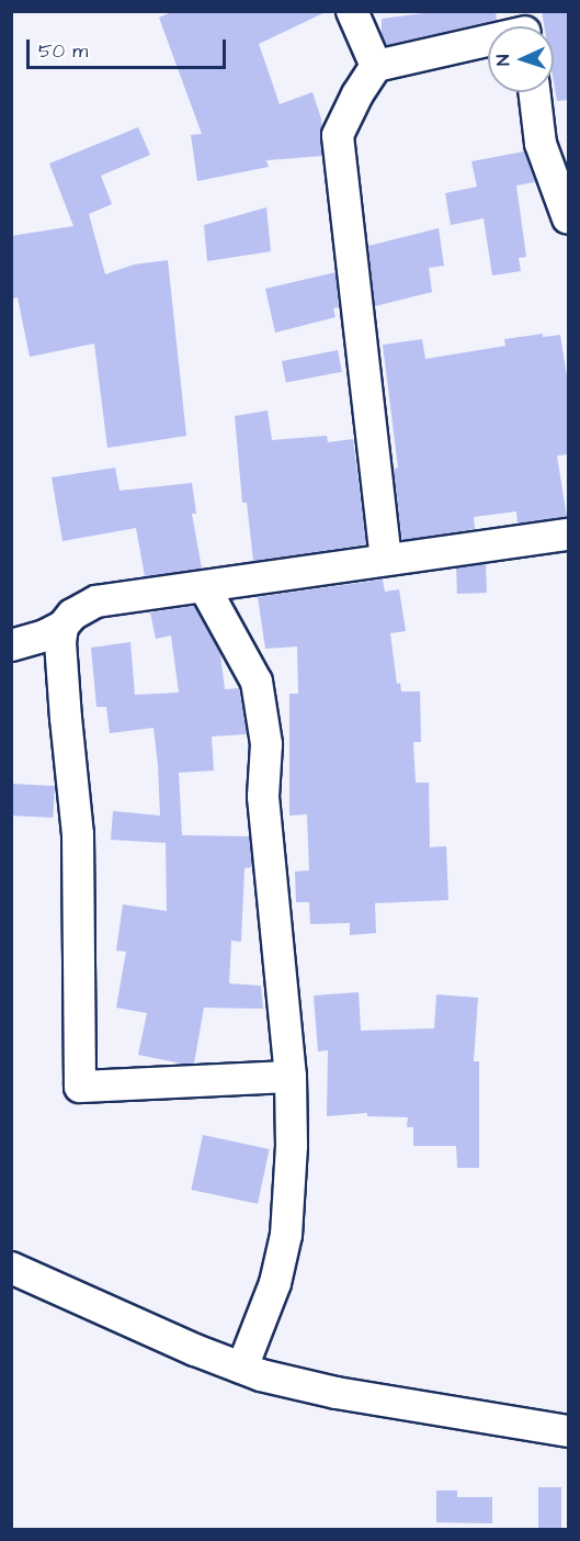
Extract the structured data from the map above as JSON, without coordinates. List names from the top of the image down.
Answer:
{
  "scale_bar": "50 m",
  "north": "left"
}
